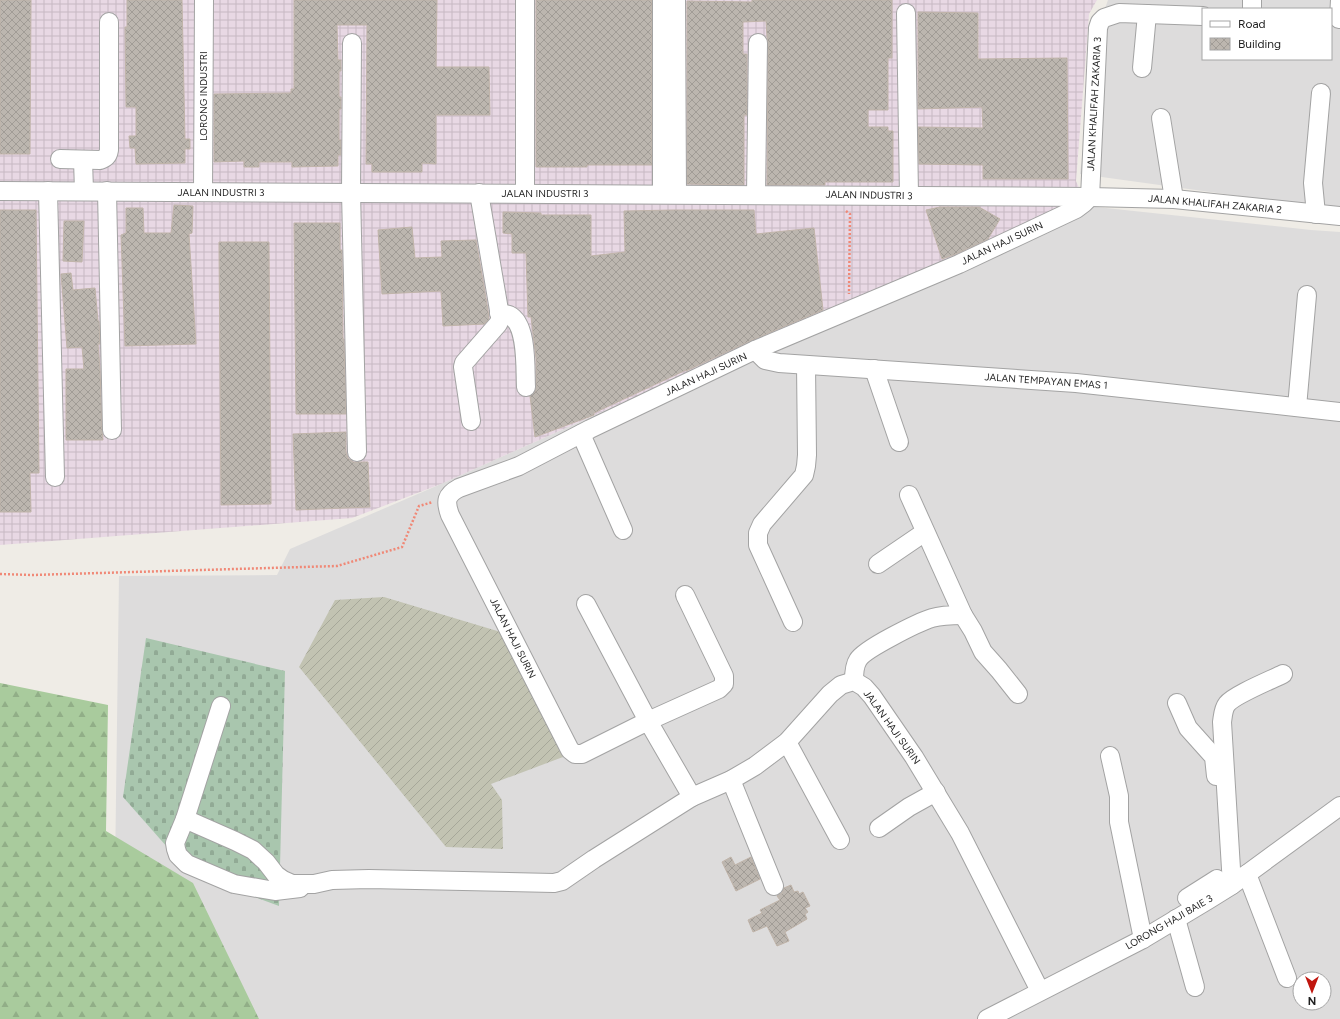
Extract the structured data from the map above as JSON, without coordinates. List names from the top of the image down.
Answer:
{
  "streets": {
    "street": [
      "LORONG INDUSTRI",
      "JALAN KHALIFAH ZAKARIA 3",
      "JALAN INDUSTRI 3",
      "JALAN KHALIFAH ZAKARIA 2",
      "JALAN HAJI SURIN",
      "JALAN TEMPAYAN EMAS 1",
      "LORONG HAJI BAIE 3"
    ]
  },
  "crossings": [
    ["LORONG INDUSTRI", "JALAN INDUSTRI 3"],
    ["JALAN KHALIFAH ZAKARIA 3", "JALAN INDUSTRI 3"],
    ["JALAN KHALIFAH ZAKARIA 3", "JALAN KHALIFAH ZAKARIA 2"],
    ["JALAN KHALIFAH ZAKARIA 3", "JALAN HAJI SURIN"],
    ["JALAN INDUSTRI 3", "JALAN KHALIFAH ZAKARIA 2"],
    ["JALAN INDUSTRI 3", "JALAN HAJI SURIN"],
    ["JALAN KHALIFAH ZAKARIA 2", "JALAN HAJI SURIN"],
    ["JALAN HAJI SURIN", "JALAN TEMPAYAN EMAS 1"],
    ["JALAN HAJI SURIN", "LORONG HAJI BAIE 3"]
  ],
  "legend": ["Road", "Building"],
  "north": "bottom"
}
